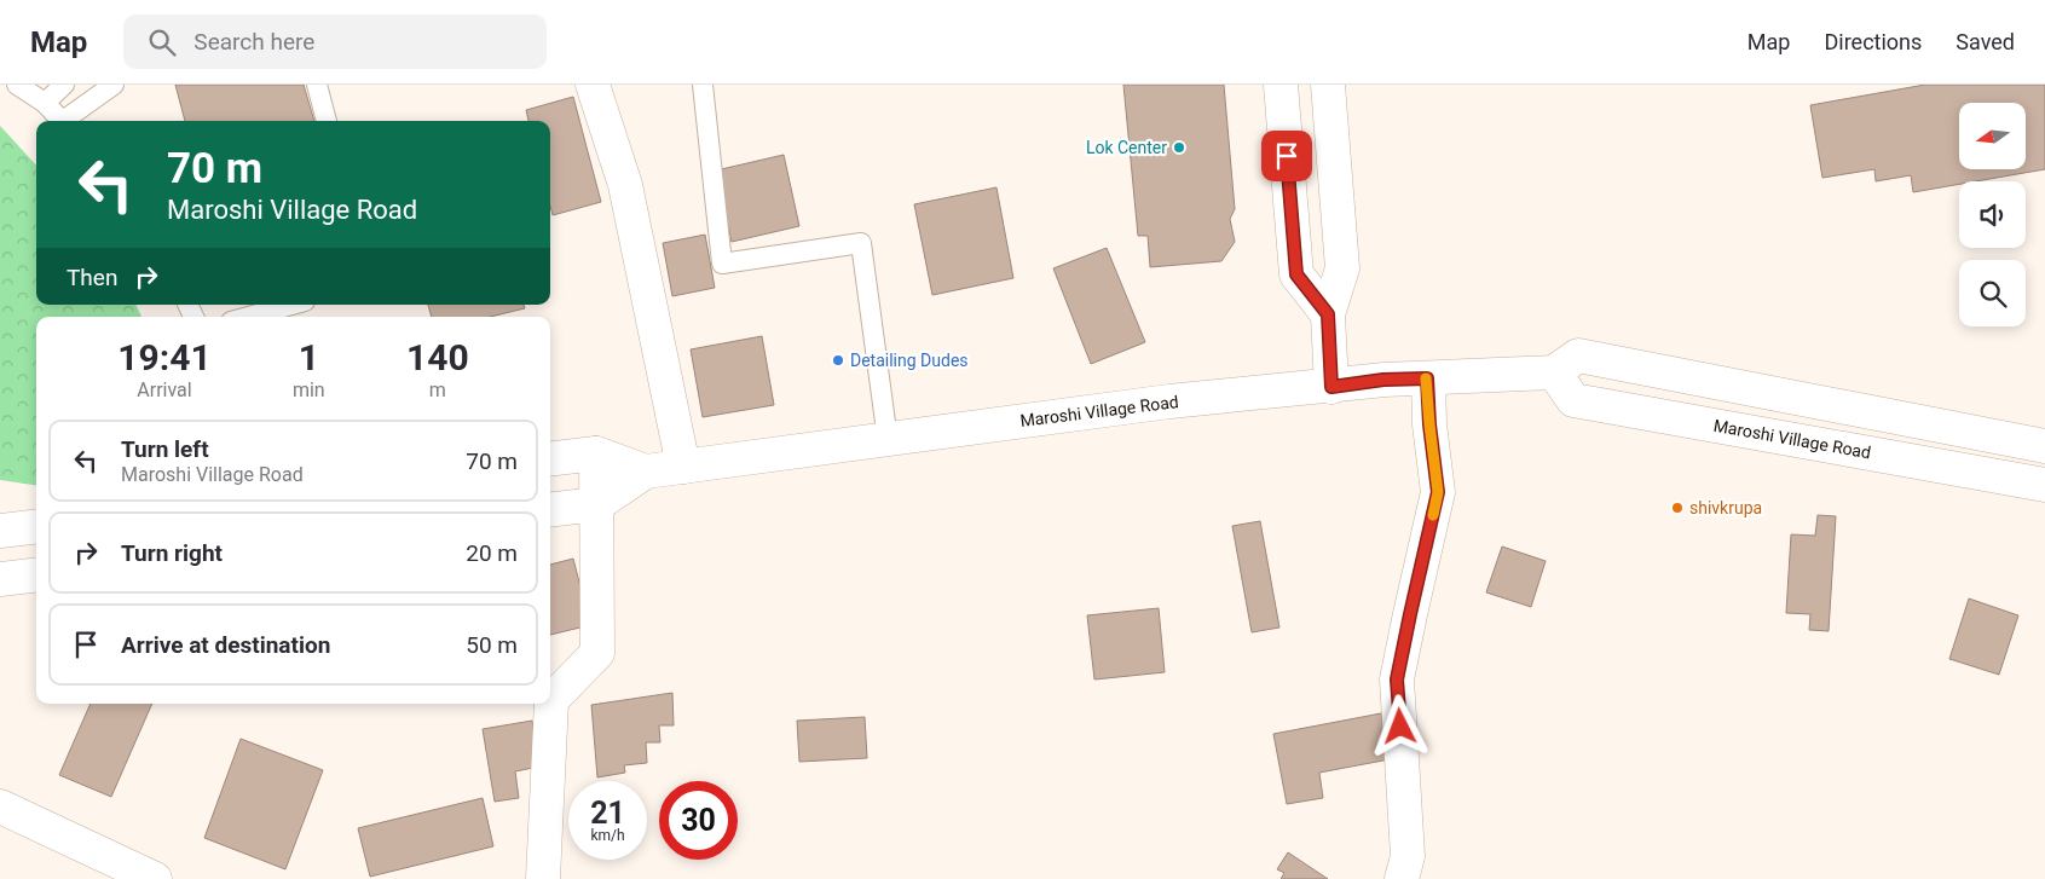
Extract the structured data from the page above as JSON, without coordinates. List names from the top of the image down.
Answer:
{
  "streets": {
    "main road": ["Maroshi Village Road"]
  },
  "places": ["Lok Center", "Detailing Dudes", "shivkrupa"],
  "north": "left",
  "page": {
    "header": "Map",
    "search": "Search here",
    "nav": ["Map", "Directions", "Saved"],
    "turn": ["70 m", "Maroshi Village Road"],
    "then": "Then",
    "eta": [
      "19:41",
      "Arrival",
      "1",
      "min",
      "140",
      "m"
    ],
    "list": [
      {
        "name": "Turn left",
        "note": "Maroshi Village Road",
        "value": "70 m"
      },
      {
        "name": "Turn right",
        "value": "20 m"
      },
      {
        "name": "Arrive at destination",
        "value": "50 m"
      }
    ],
    "speed": "21 km/h",
    "limit": "30"
  }
}
